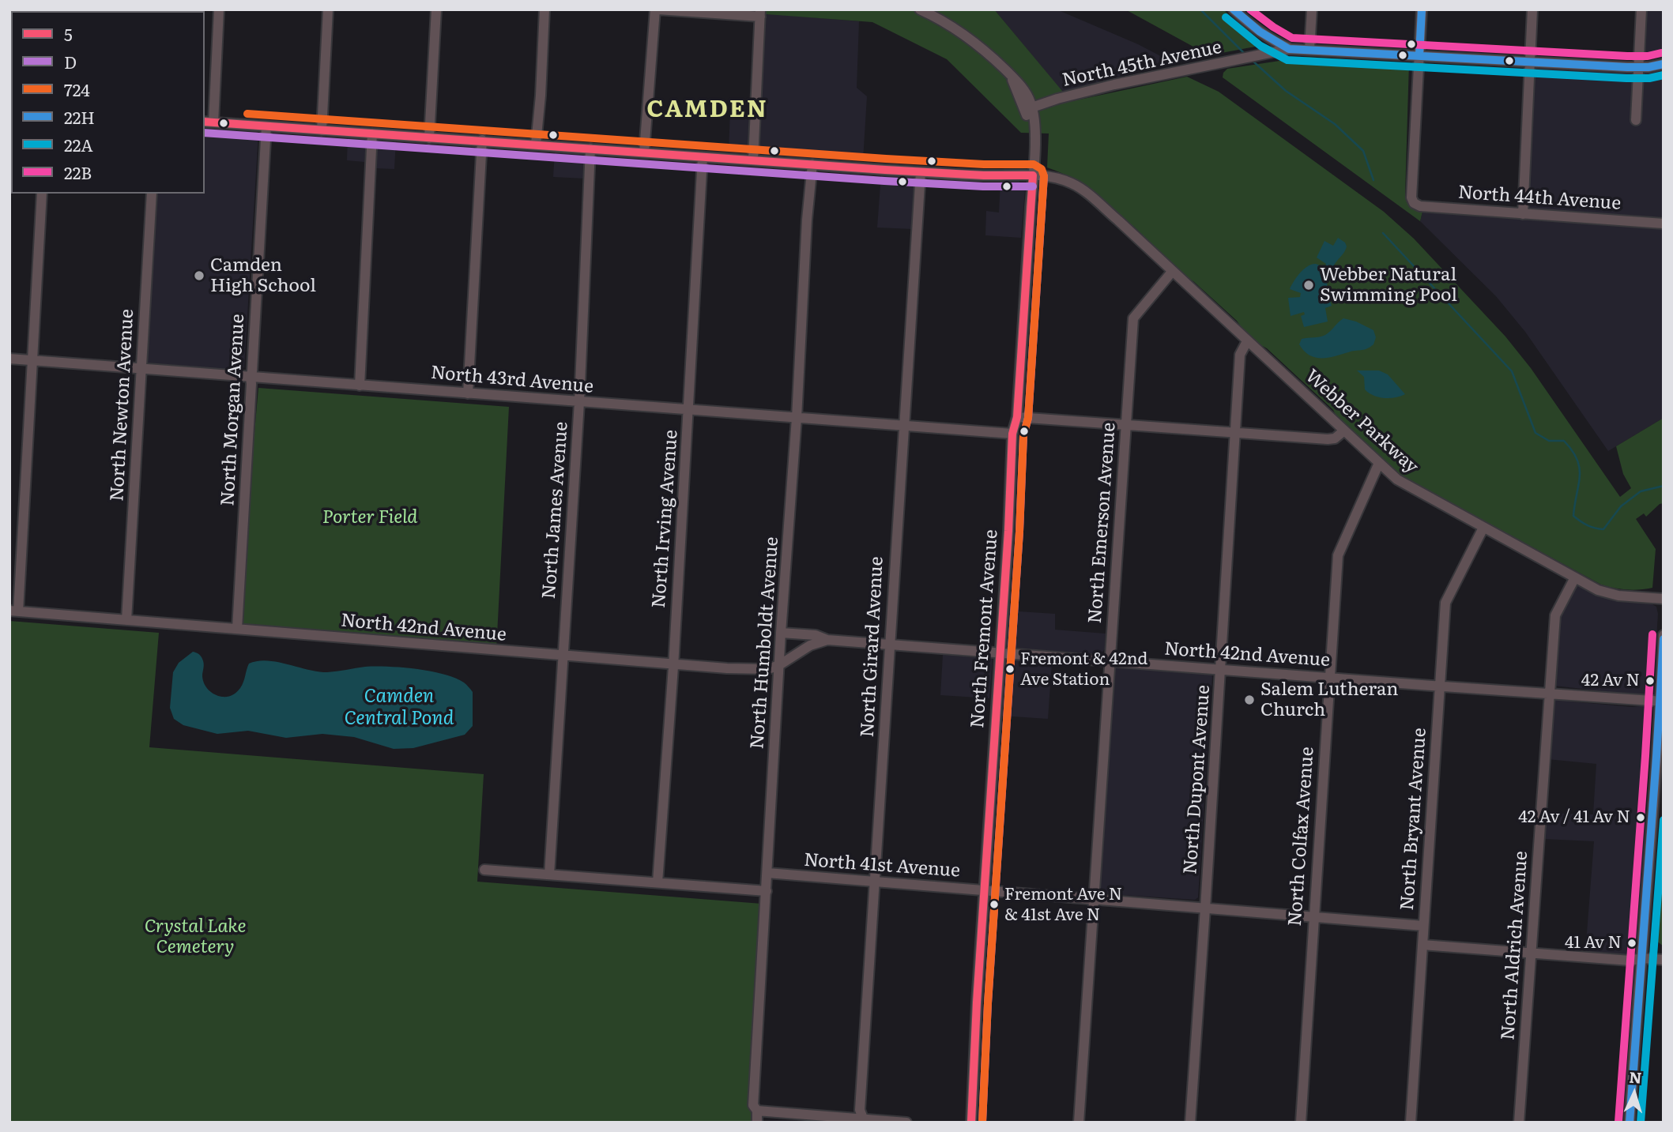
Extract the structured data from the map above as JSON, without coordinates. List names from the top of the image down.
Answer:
{
  "streets": {
    "street": [
      "North 45th Avenue",
      "North 44th Avenue",
      "North 43rd Avenue",
      "North Newton Avenue",
      "North Morgan Avenue",
      "Webber Parkway",
      "North James Avenue",
      "North Irving Avenue",
      "North Emerson Avenue",
      "North 42nd Avenue",
      "North Fremont Avenue",
      "North Humboldt Avenue",
      "North Girard Avenue",
      "North Dupont Avenue",
      "North Bryant Avenue",
      "North Colfax Avenue",
      "North 41st Avenue",
      "North Aldrich Avenue"
    ]
  },
  "crossings": [
    ["North 45th Avenue", "North 44th Avenue"],
    ["North 45th Avenue", "North Fremont Avenue"],
    ["North 43rd Avenue", "North Newton Avenue"],
    ["North 43rd Avenue", "North Morgan Avenue"],
    ["North 43rd Avenue", "North James Avenue"],
    ["North 43rd Avenue", "North Irving Avenue"],
    ["North 43rd Avenue", "North Fremont Avenue"],
    ["North 43rd Avenue", "North Humboldt Avenue"],
    ["North 43rd Avenue", "North Girard Avenue"],
    ["North Newton Avenue", "North 42nd Avenue"],
    ["North Morgan Avenue", "North 42nd Avenue"],
    ["Webber Parkway", "North Emerson Avenue"],
    ["Webber Parkway", "North Fremont Avenue"],
    ["Webber Parkway", "North Dupont Avenue"],
    ["Webber Parkway", "North Bryant Avenue"],
    ["Webber Parkway", "North Colfax Avenue"],
    ["Webber Parkway", "North Aldrich Avenue"],
    ["North James Avenue", "North 42nd Avenue"],
    ["North Irving Avenue", "North 42nd Avenue"],
    ["North Emerson Avenue", "North 42nd Avenue"],
    ["North Emerson Avenue", "North 41st Avenue"],
    ["North 42nd Avenue", "North Fremont Avenue"],
    ["North 42nd Avenue", "North Humboldt Avenue"],
    ["North 42nd Avenue", "North Girard Avenue"],
    ["North 42nd Avenue", "North Dupont Avenue"],
    ["North 42nd Avenue", "North Bryant Avenue"],
    ["North 42nd Avenue", "North Colfax Avenue"],
    ["North 42nd Avenue", "North Aldrich Avenue"],
    ["North Fremont Avenue", "North 41st Avenue"],
    ["North Humboldt Avenue", "North 41st Avenue"],
    ["North Girard Avenue", "North 41st Avenue"],
    ["North Dupont Avenue", "North 41st Avenue"],
    ["North Bryant Avenue", "North 41st Avenue"],
    ["North Colfax Avenue", "North 41st Avenue"]
  ],
  "districts": ["CAMDEN"],
  "water": ["Camden Central Pond"],
  "parks": ["Porter Field", "Crystal Lake Cemetery"],
  "places": [
    "Camden High School",
    "Webber Natural Swimming Pool",
    "Fremont & 42nd Ave Station",
    "42 Av N",
    "Salem Lutheran Church",
    "42 Av / 41 Av N",
    "Fremont Ave N & 41st Ave N",
    "41 Av N"
  ],
  "lines": [
    "transit line 22H",
    "transit line 22B",
    "transit line 22A",
    "transit line 724",
    "transit line 5",
    "transit line D"
  ],
  "legend": [
    "5",
    "D",
    "724",
    "22H",
    "22A",
    "22B"
  ],
  "north": "top"
}
